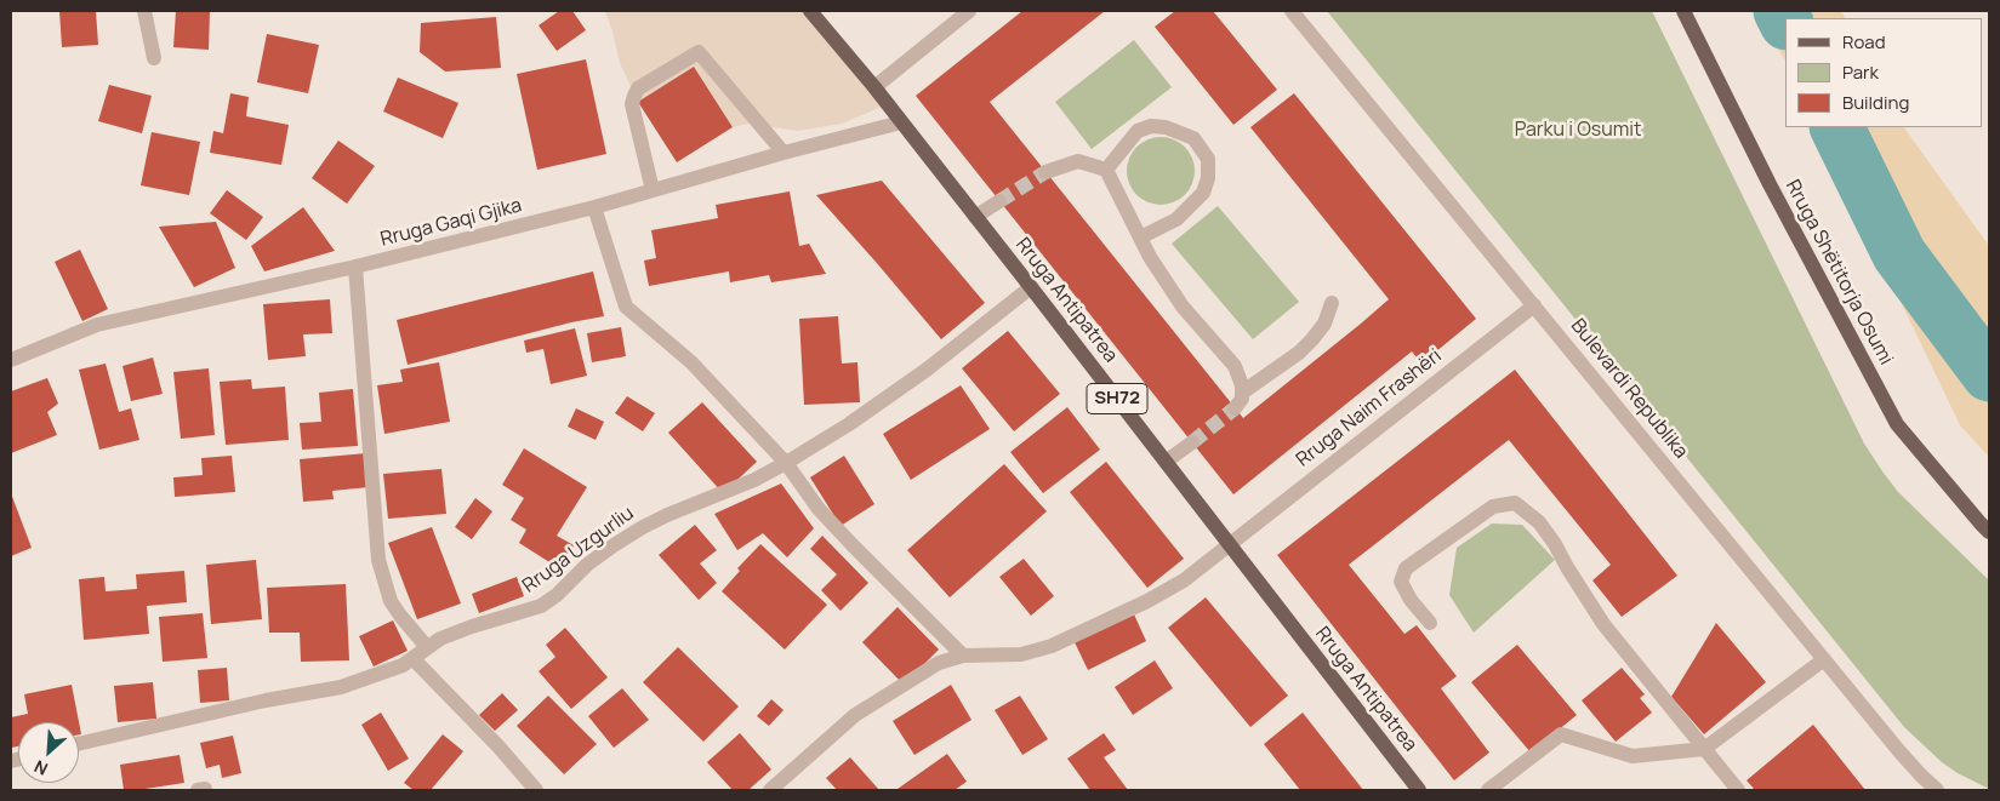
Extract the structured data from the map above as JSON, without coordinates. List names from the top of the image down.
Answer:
{
  "streets": {
    "main road": ["Rruga Shëtitorja Osumi", "Rruga Antipatrea", "SH72"],
    "street": [
      "Rruga Gaqi Gjika",
      "Bulevardi Republika",
      "Rruga Naim Frashëri",
      "Rruga Uzgurliu"
    ]
  },
  "crossings": [
    ["Rruga Gaqi Gjika", "Rruga Antipatrea"],
    ["Rruga Antipatrea", "Rruga Naim Frashëri"],
    ["Rruga Antipatrea", "Rruga Uzgurliu"],
    ["Bulevardi Republika", "Rruga Naim Frashëri"]
  ],
  "parks": ["Parku i Osumit"],
  "legend": ["Road", "Park", "Building"],
  "north": "bottom left"
}
